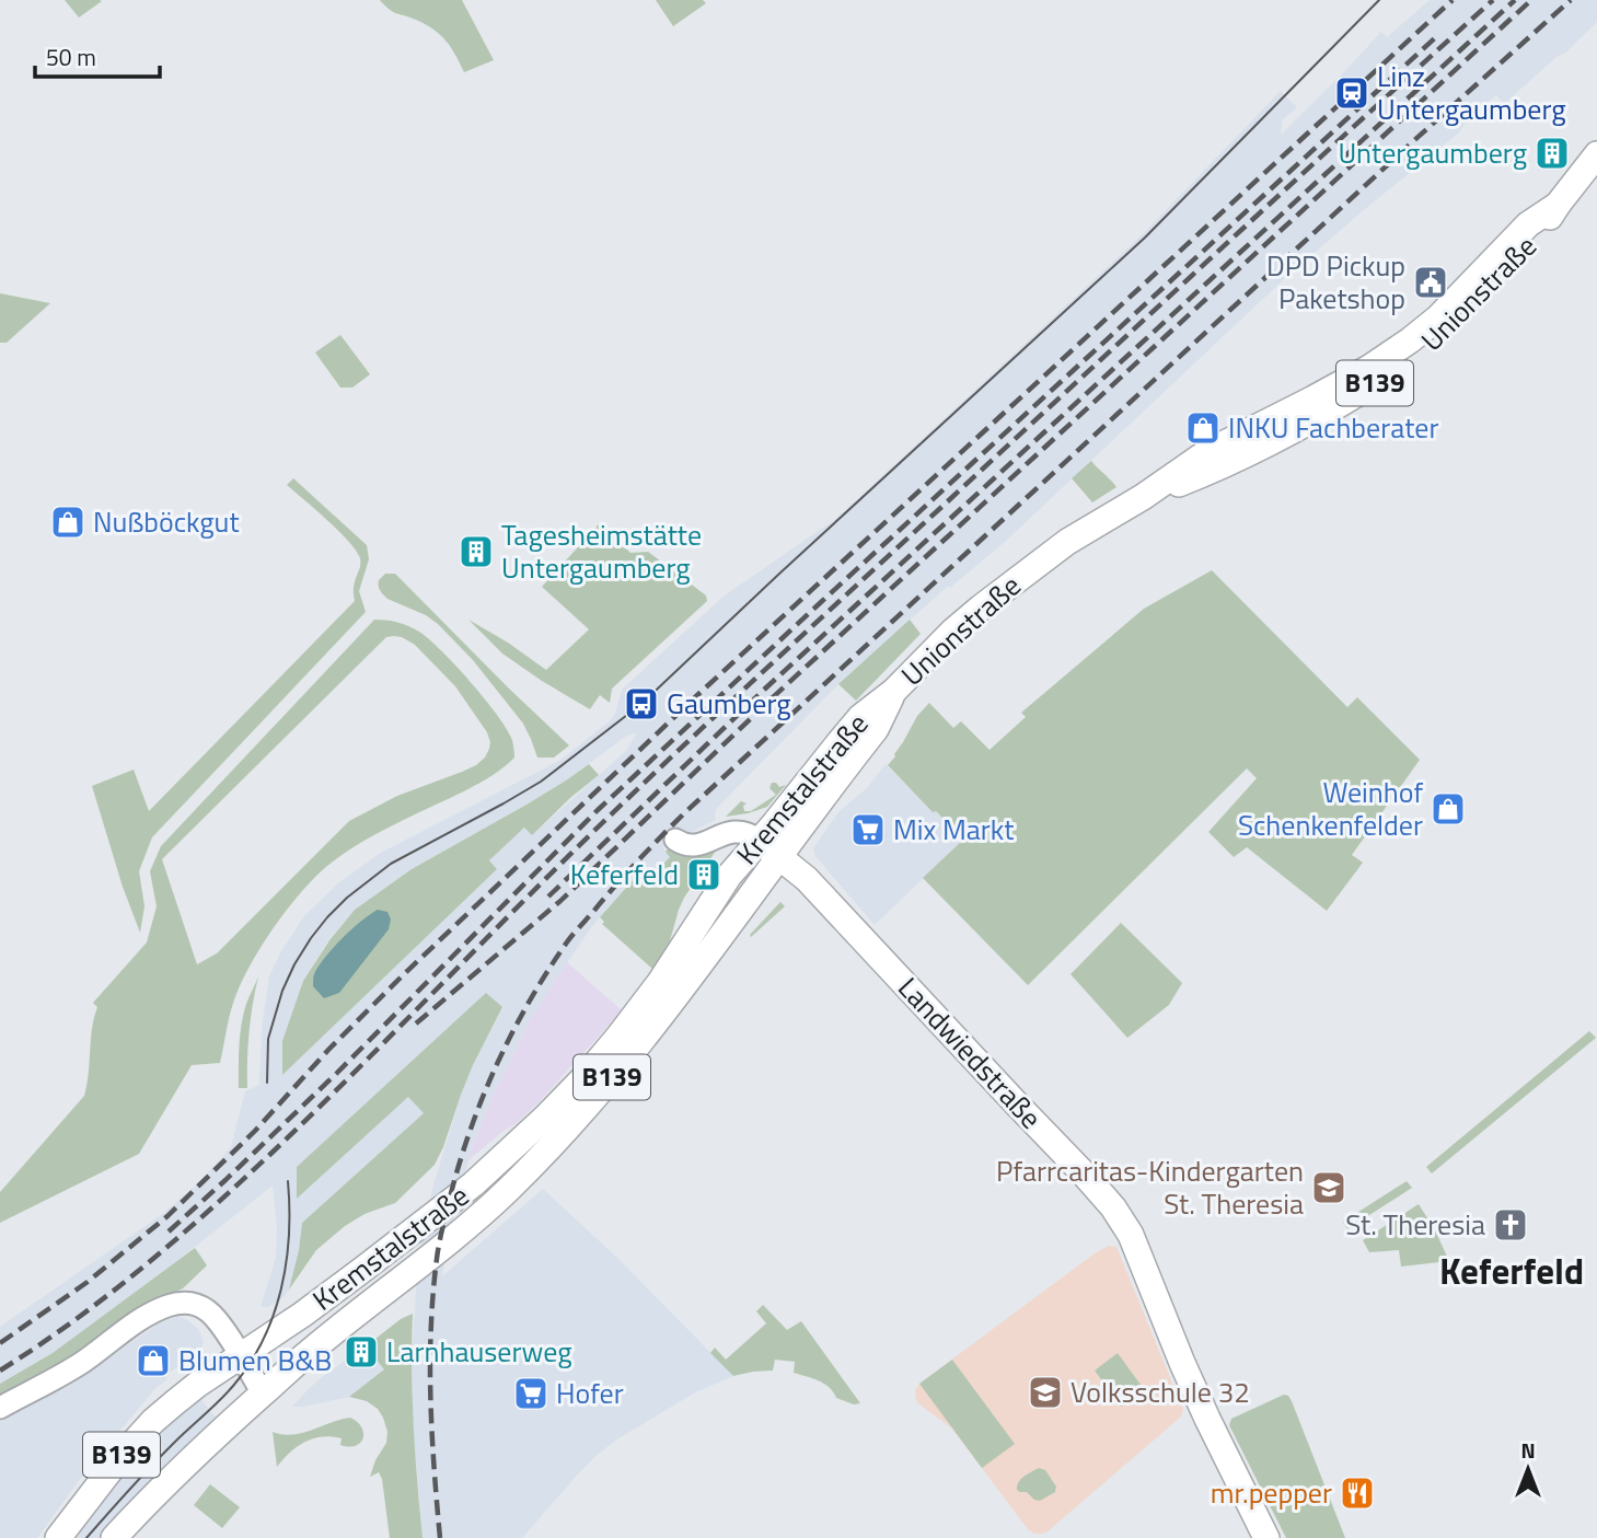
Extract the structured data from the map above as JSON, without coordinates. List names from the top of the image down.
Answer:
{
  "streets": {
    "main road": [
      "Unionstraße",
      "B139",
      "Kremstalstraße",
      "Landwiedstraße"
    ]
  },
  "crossings": [
    ["Unionstraße", "Kremstalstraße"],
    ["Kremstalstraße", "Landwiedstraße"]
  ],
  "districts": ["Keferfeld"],
  "places": {
    "station": ["Linz Untergaumberg"],
    "building": [
      "Untergaumberg",
      "Tagesheimstätte Untergaumberg",
      "Keferfeld",
      "Larnhauserweg"
    ],
    "public building": ["DPD Pickup Paketshop"],
    "shop": [
      "INKU Fachberater",
      "Nußböckgut",
      "Weinhof Schenkenfelder",
      "Blumen B&B"
    ],
    "bus stop": ["Gaumberg"],
    "supermarket": ["Mix Markt", "Hofer"],
    "school or university": ["Pfarrcaritas-Kindergarten St. Theresia", "Volksschule 32"],
    "church": ["St. Theresia"],
    "restaurant": ["mr.pepper"]
  },
  "scale_bar": "50 m",
  "north": "top"
}
